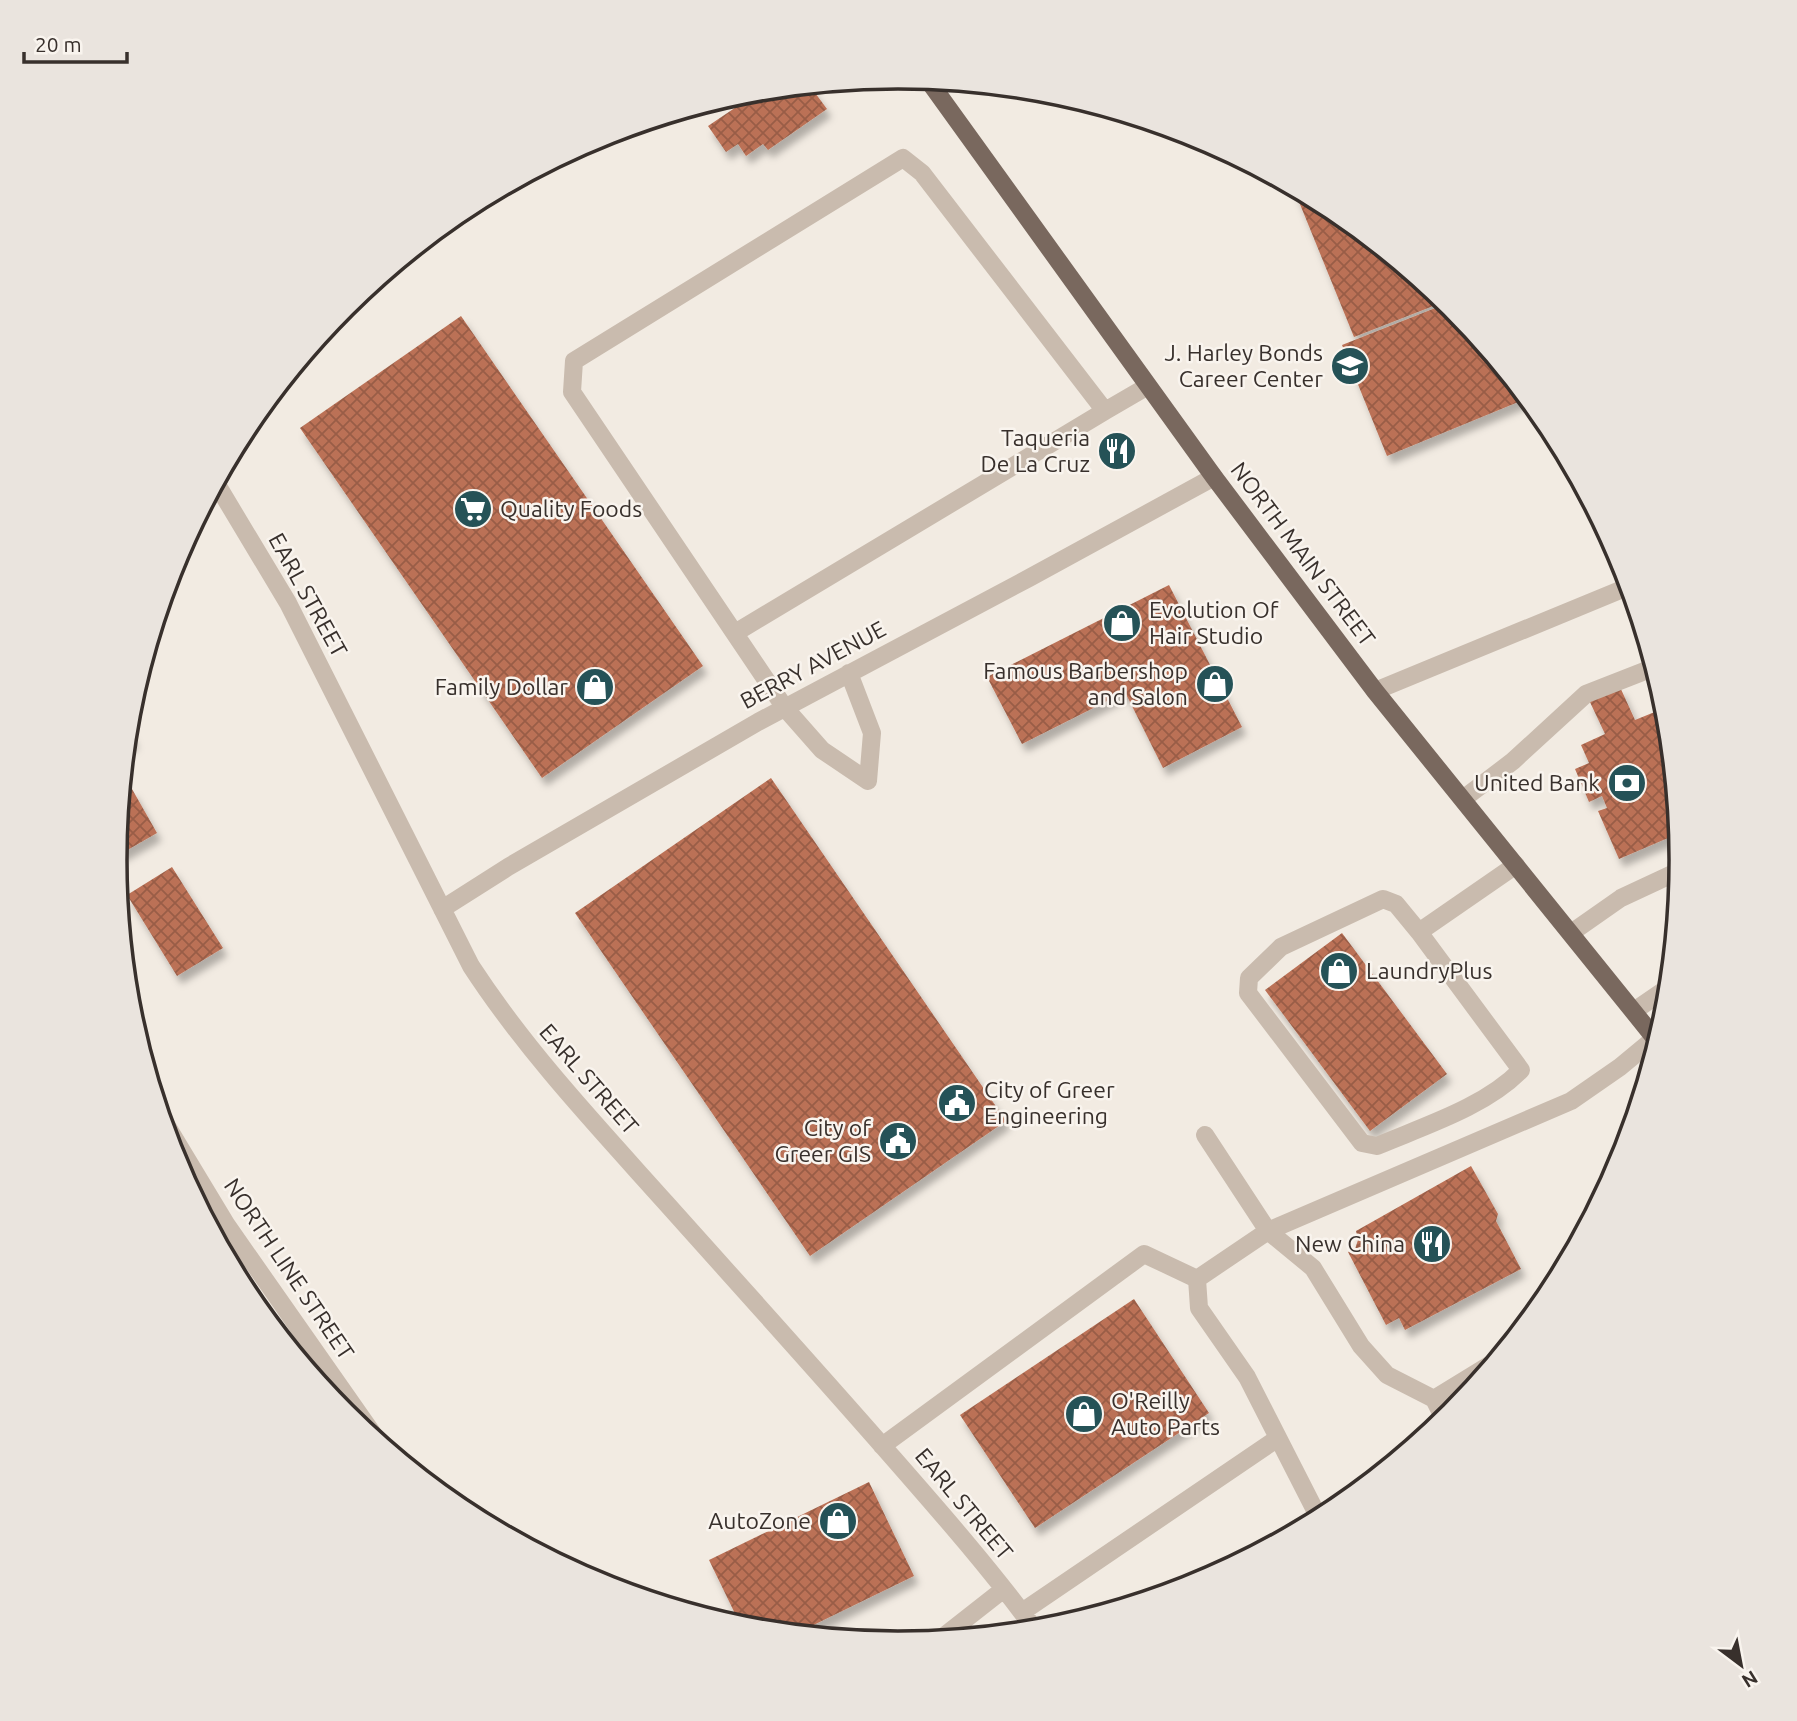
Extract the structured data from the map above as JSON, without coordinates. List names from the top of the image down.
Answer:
{
  "streets": {
    "main road": ["NORTH MAIN STREET"],
    "street": ["EARL STREET", "BERRY AVENUE", "NORTH LINE STREET"]
  },
  "crossings": [
    ["NORTH MAIN STREET", "BERRY AVENUE"],
    ["EARL STREET", "BERRY AVENUE"]
  ],
  "places": {
    "school or university": ["J. Harley Bonds Career Center"],
    "restaurant": ["Taqueria De La Cruz", "New China"],
    "supermarket": ["Quality Foods"],
    "shop": [
      "Evolution Of Hair Studio",
      "Famous Barbershop and Salon",
      "Family Dollar",
      "LaundryPlus",
      "O'Reilly Auto Parts",
      "AutoZone"
    ],
    "bank": ["United Bank"],
    "public building": ["City of Greer Engineering", "City of Greer GIS"]
  },
  "scale_bar": "20 m",
  "north": "bottom right"
}
